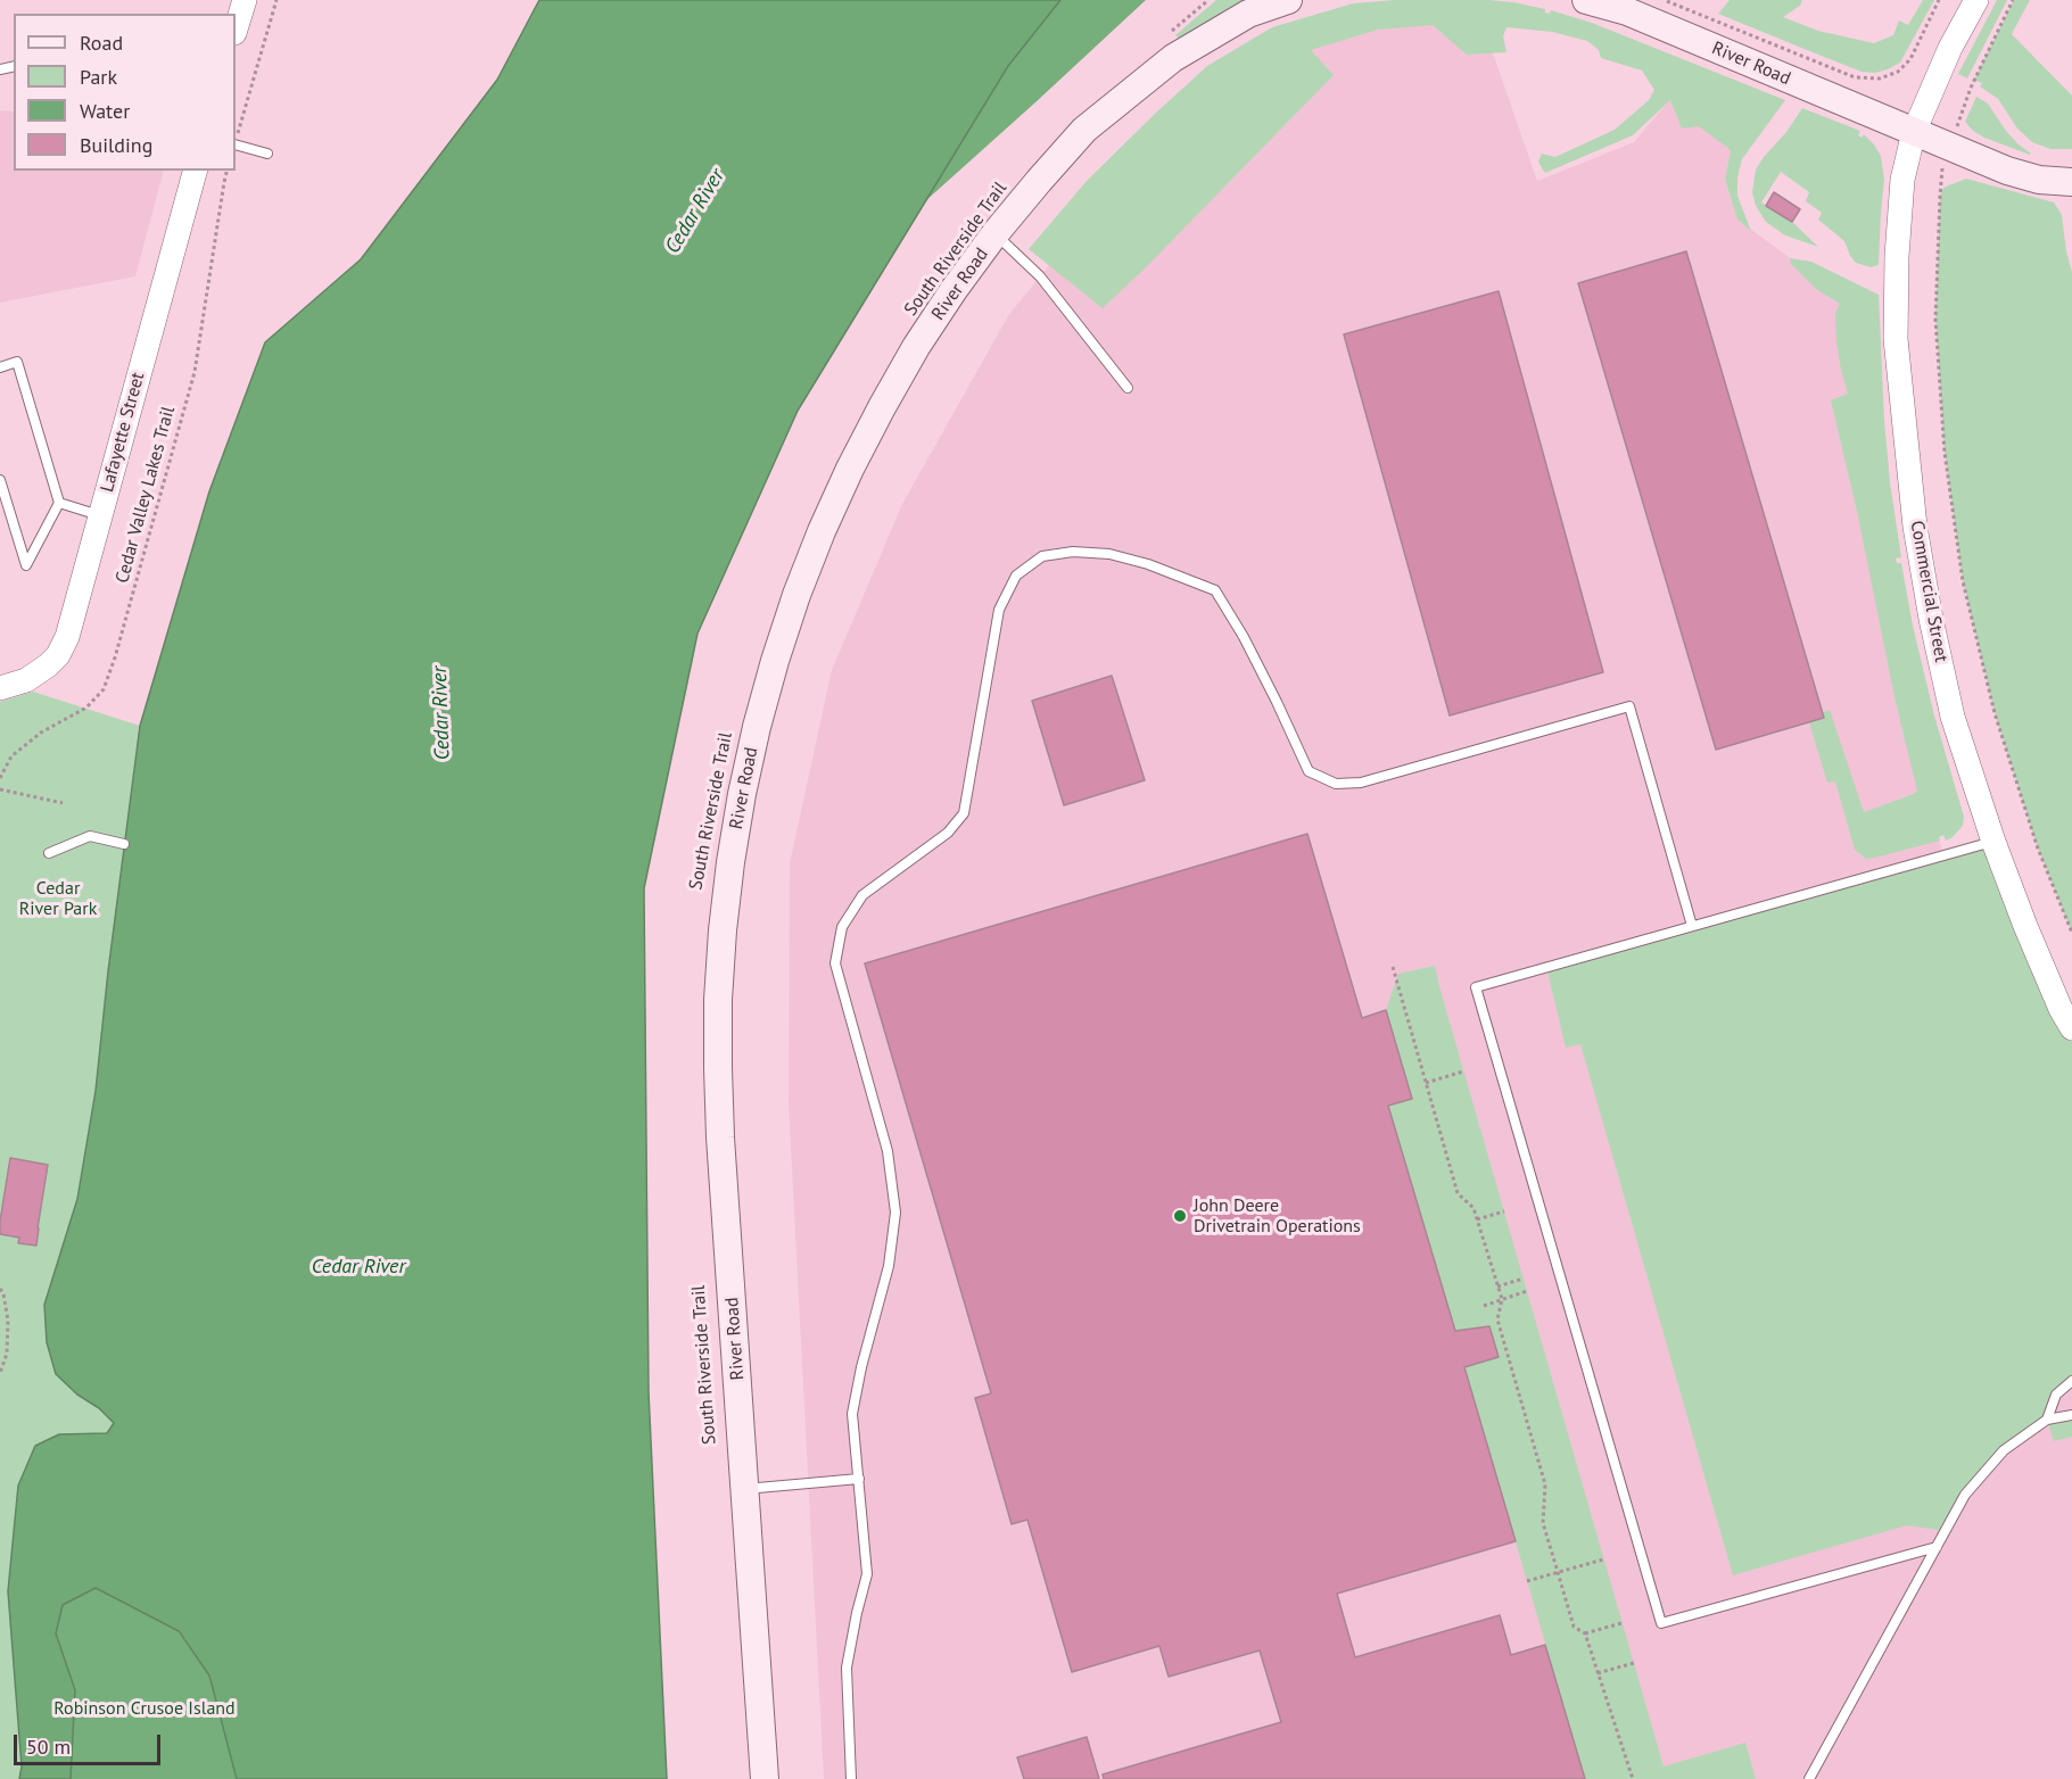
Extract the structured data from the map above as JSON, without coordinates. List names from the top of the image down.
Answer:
{
  "streets": {
    "main road": ["River Road"],
    "street": ["Lafayette Street", "Commercial Street"],
    "path": ["Cedar Valley Lakes Trail"]
  },
  "crossings": [
    ["River Road", "Commercial Street"]
  ],
  "water": ["Cedar River"],
  "parks": ["Cedar River Park", "Robinson Crusoe Island"],
  "places": ["John Deere Drivetrain Operations"],
  "legend": [
    "Road",
    "Park",
    "Water",
    "Building"
  ],
  "scale_bar": "50 m"
}
